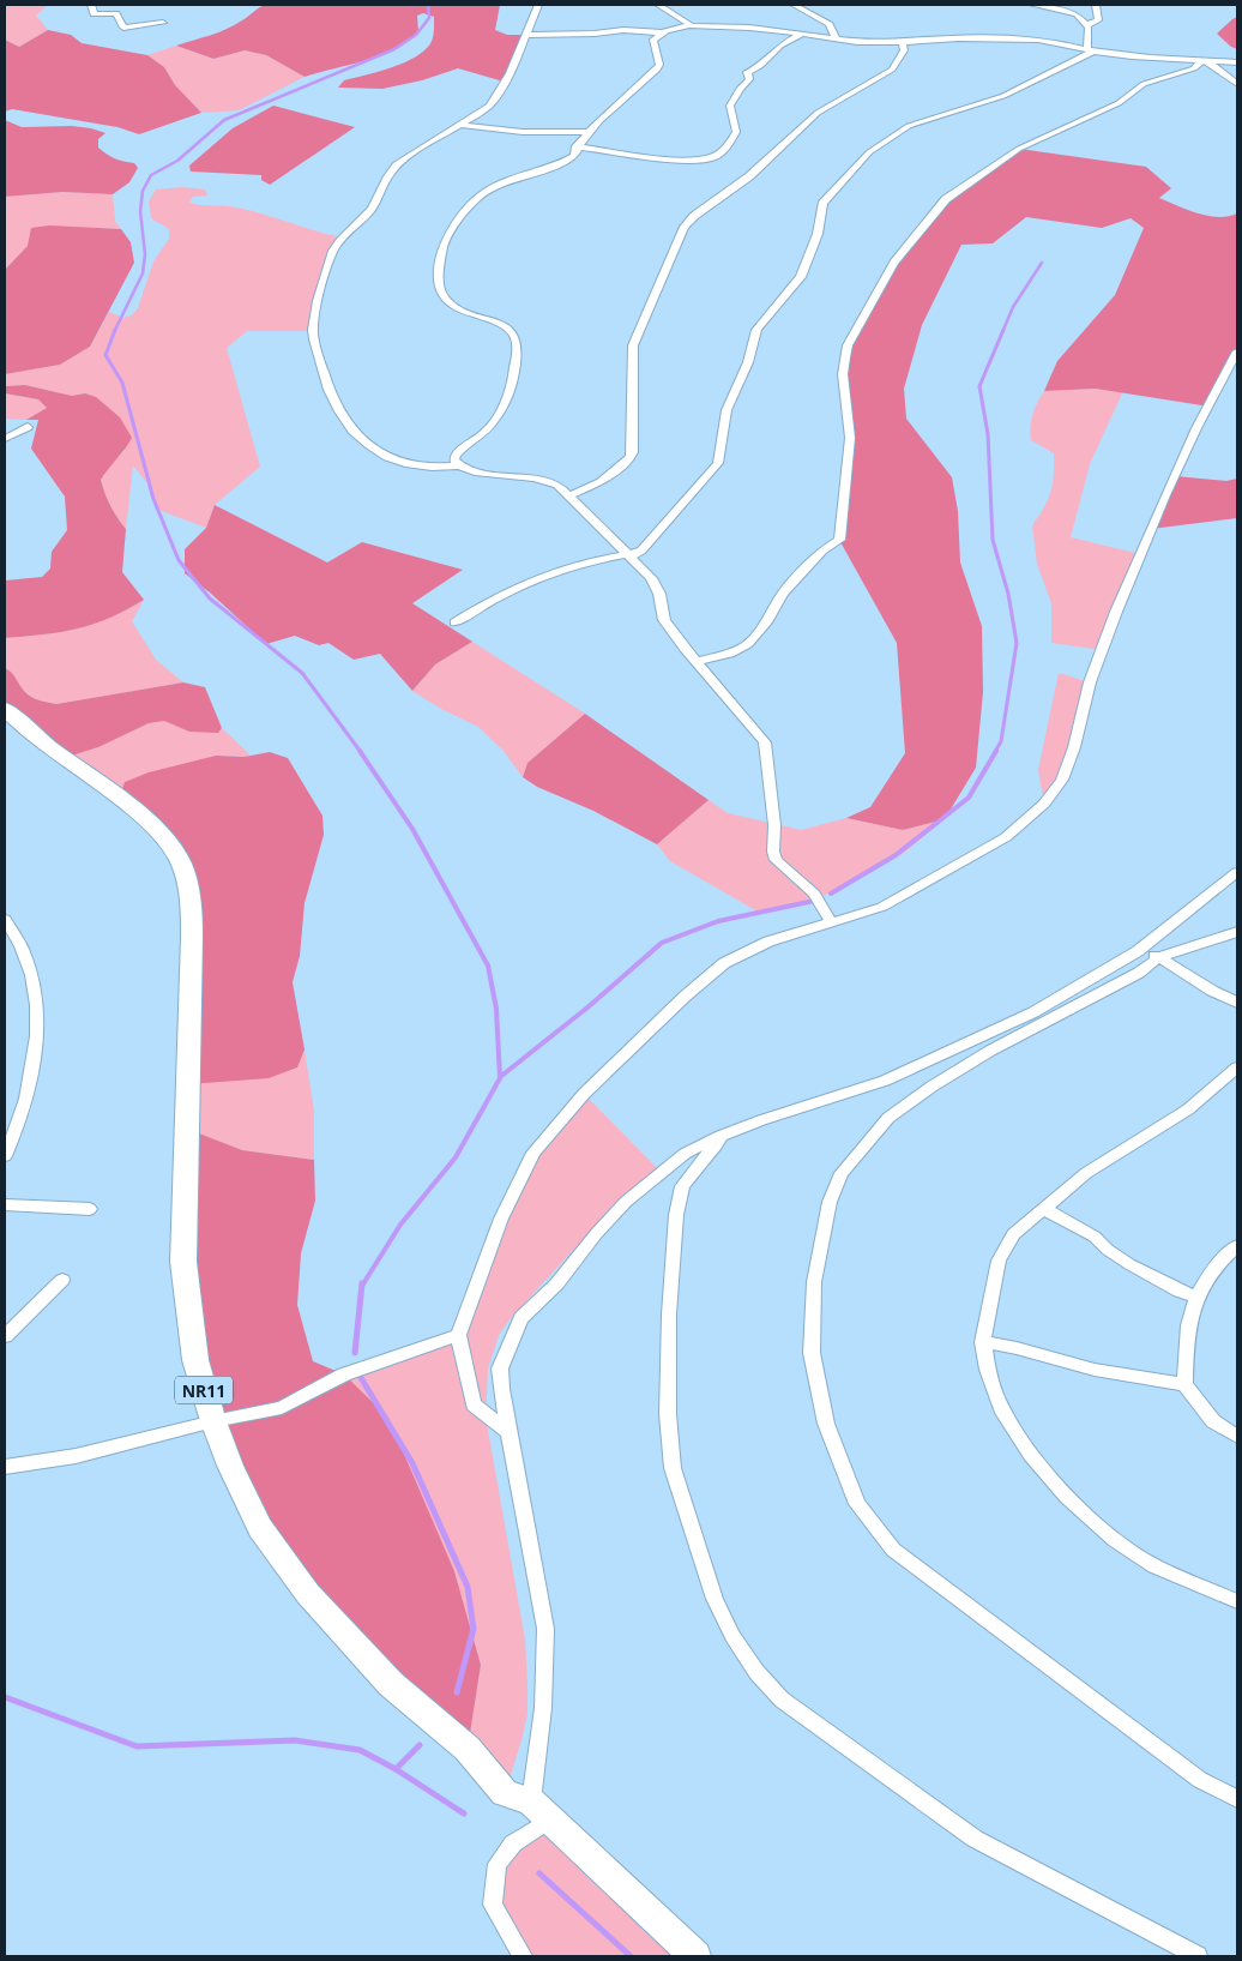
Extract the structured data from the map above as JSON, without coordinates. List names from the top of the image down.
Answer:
{
  "streets": {
    "highway": ["NR11"]
  }
}
